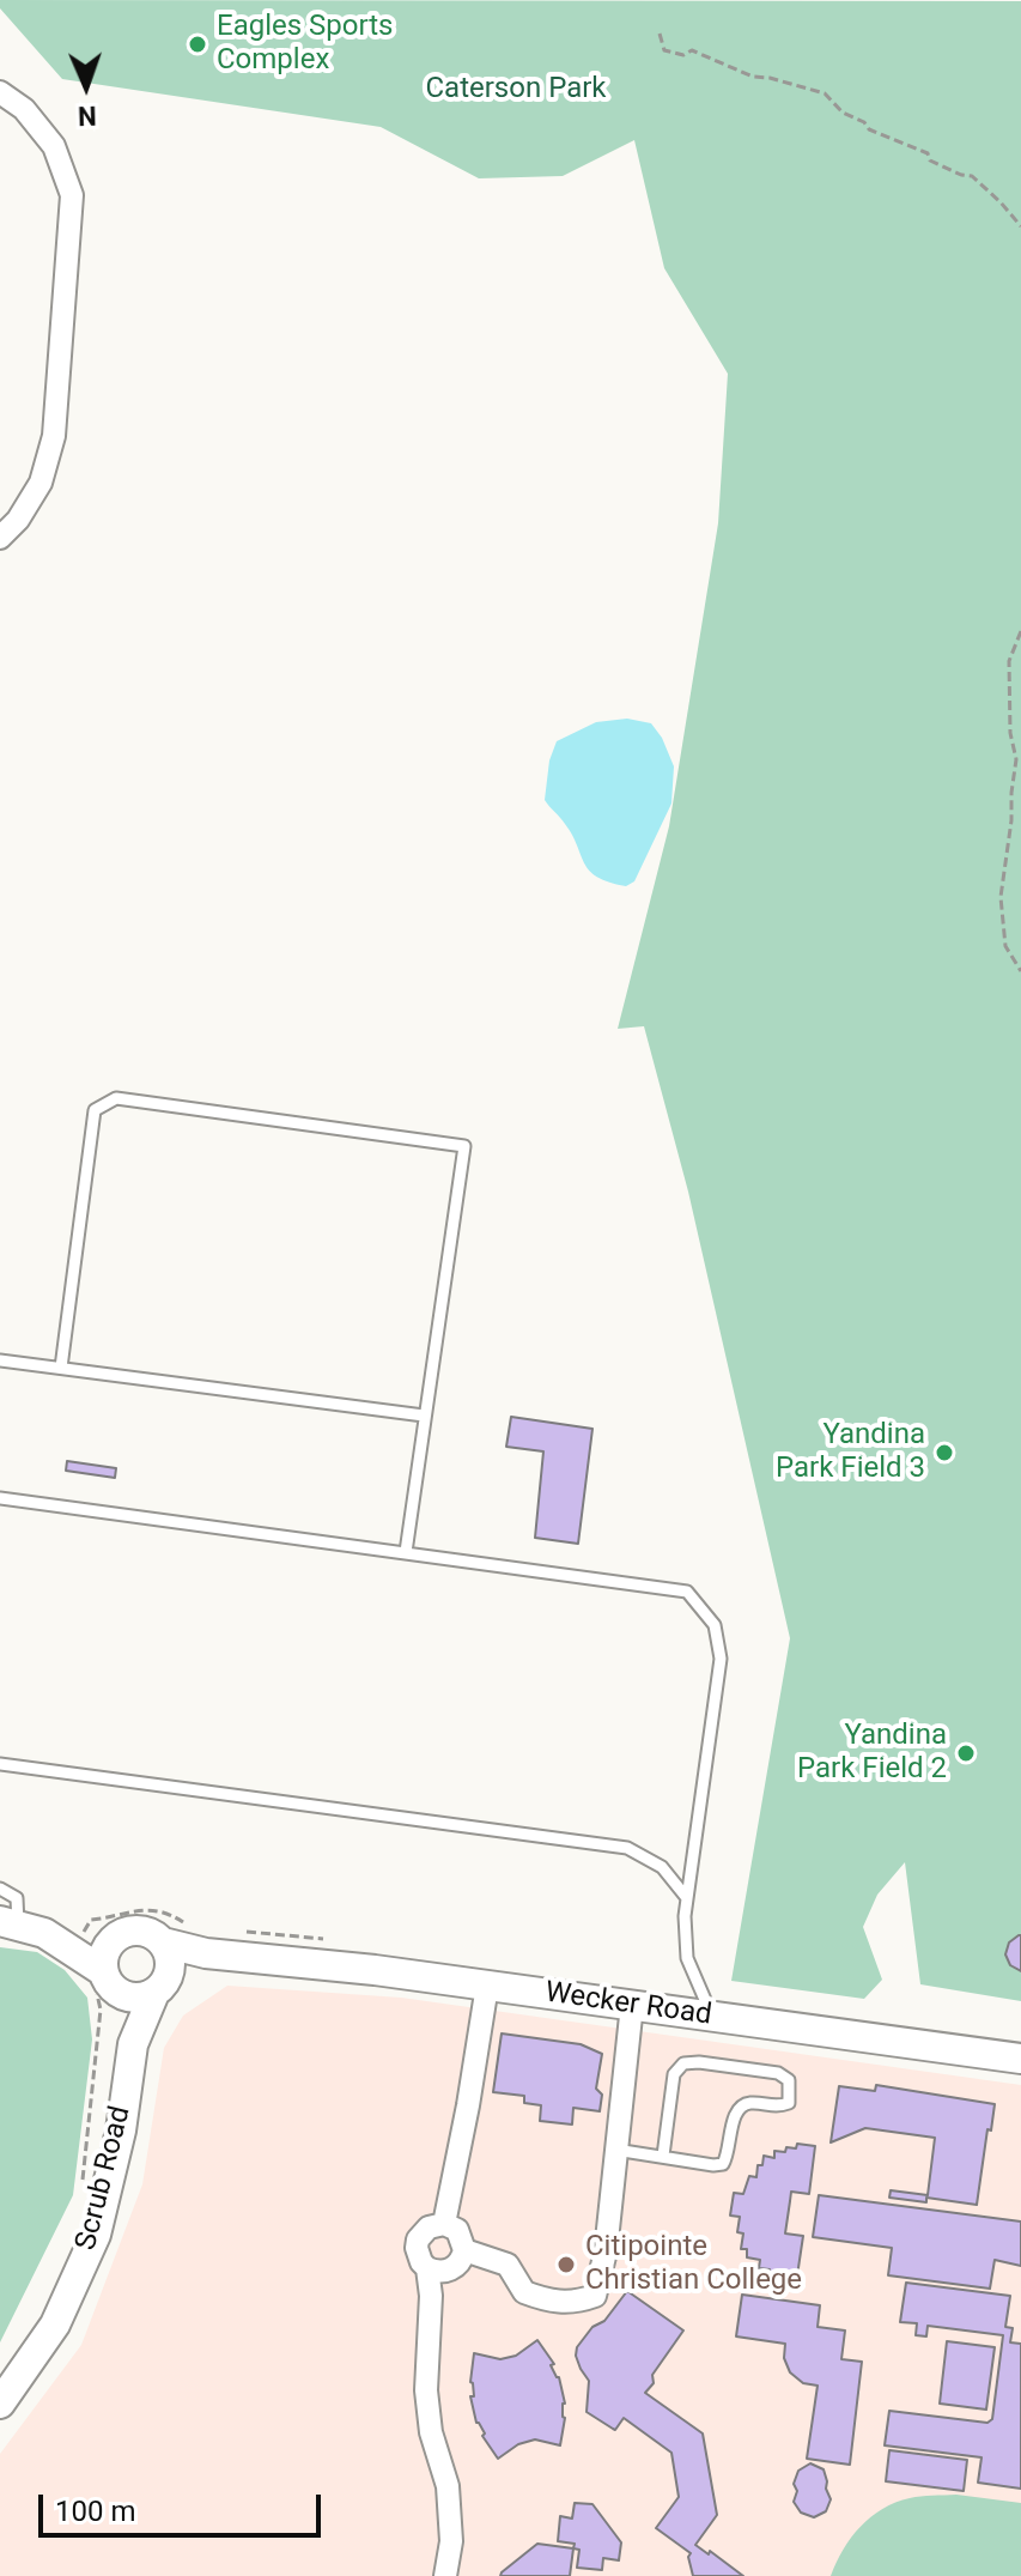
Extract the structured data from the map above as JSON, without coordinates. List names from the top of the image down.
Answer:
{
  "streets": {
    "street": ["Wecker Road", "Scrub Road"]
  },
  "crossings": [
    ["Wecker Road", "Scrub Road"]
  ],
  "parks": ["Caterson Park"],
  "places": [
    "Eagles Sports Complex",
    "Yandina Park Field 3",
    "Yandina Park Field 2",
    "Citipointe Christian College"
  ],
  "scale_bar": "100 m",
  "north": "bottom"
}
